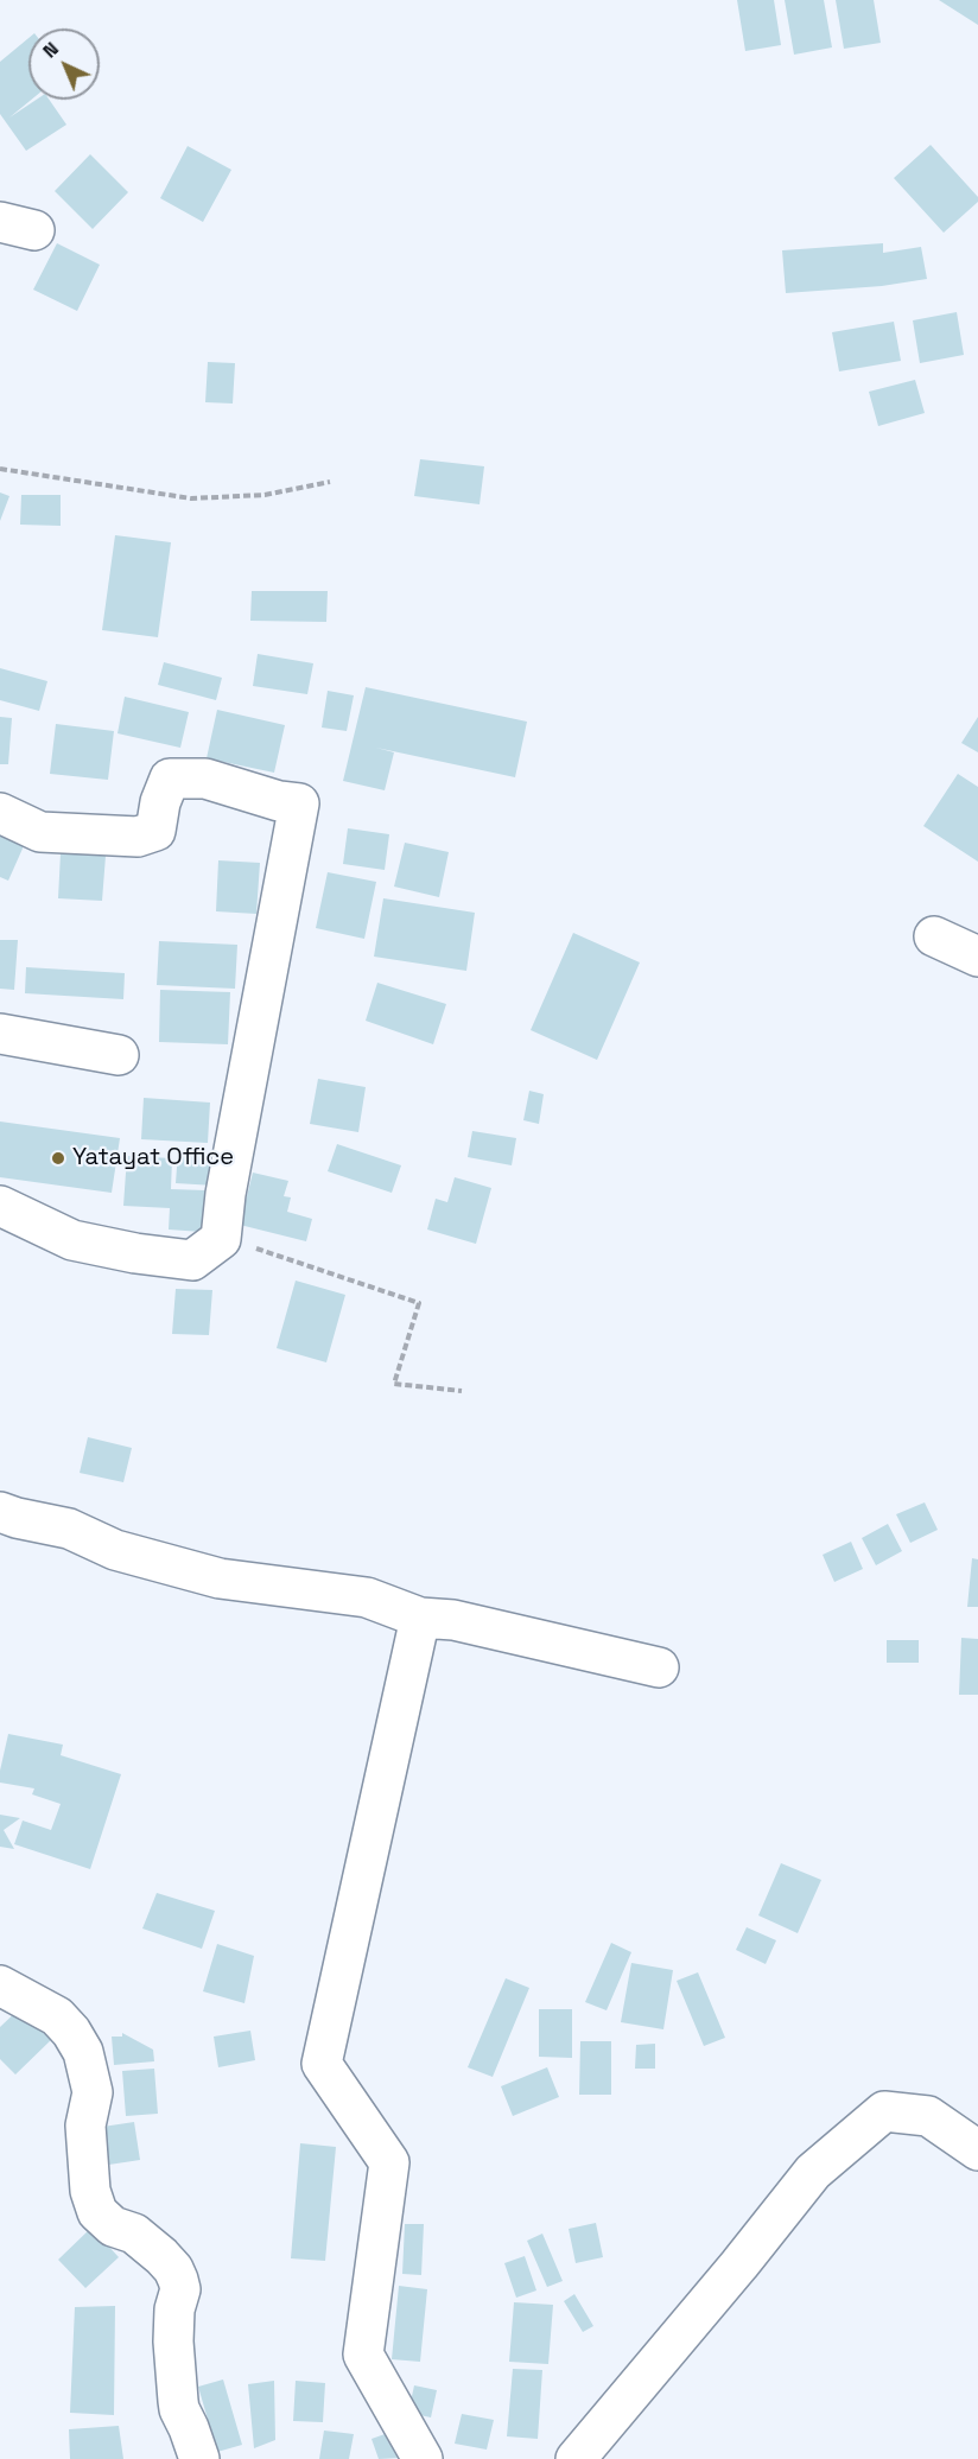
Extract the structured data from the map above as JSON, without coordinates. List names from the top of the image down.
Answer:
{
  "places": ["Yatayat Office"],
  "north": "top left"
}
